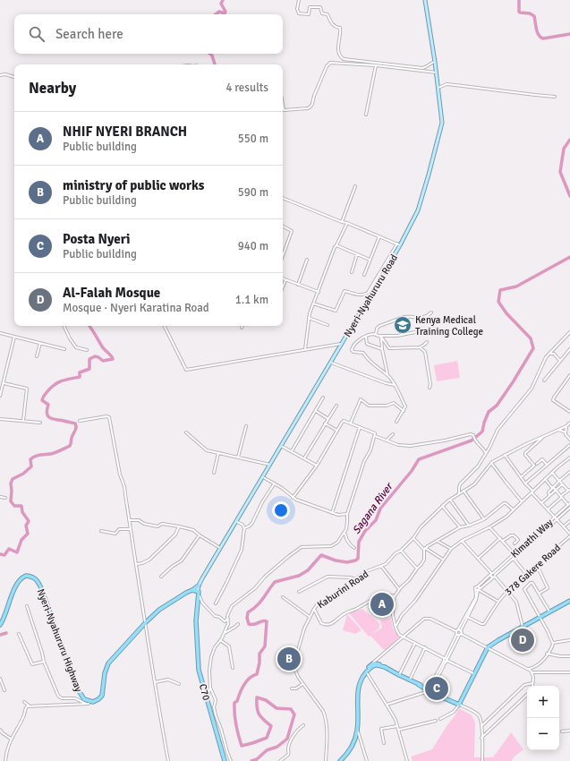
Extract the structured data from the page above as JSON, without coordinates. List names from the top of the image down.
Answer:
{
  "streets": {
    "highway": ["Nyeri-Nyahururu Highway", "C70"],
    "main road": ["Nyeri-Nyahururu Road"],
    "street": ["Kimathi Way", "378 Gakere Road", "Kaburini Road"]
  },
  "crossings": [
    ["Nyeri-Nyahururu Road", "Nyeri-Nyahururu Highway"],
    ["Nyeri-Nyahururu Road", "C70"]
  ],
  "water": ["Sagana River"],
  "places": {
    "school or university": ["Kenya Medical Training College"]
  },
  "page": {
    "search": "Search here",
    "heading": ["Nearby", "4 results"],
    "list": [
      {
        "mark": "A",
        "name": "NHIF NYERI BRANCH",
        "note": "Public building",
        "value": "550 m"
      },
      {
        "mark": "B",
        "name": "ministry of public works",
        "note": "Public building",
        "value": "590 m"
      },
      {
        "mark": "C",
        "name": "Posta Nyeri",
        "note": "Public building",
        "value": "940 m"
      },
      {
        "mark": "D",
        "name": "Al-Falah Mosque",
        "note": "Mosque · Nyeri Karatina Road",
        "value": "1.1 km"
      }
    ],
    "pins": [
      "A",
      "D",
      "B",
      "C"
    ],
    "map_buttons": ["+", "−"]
  }
}
